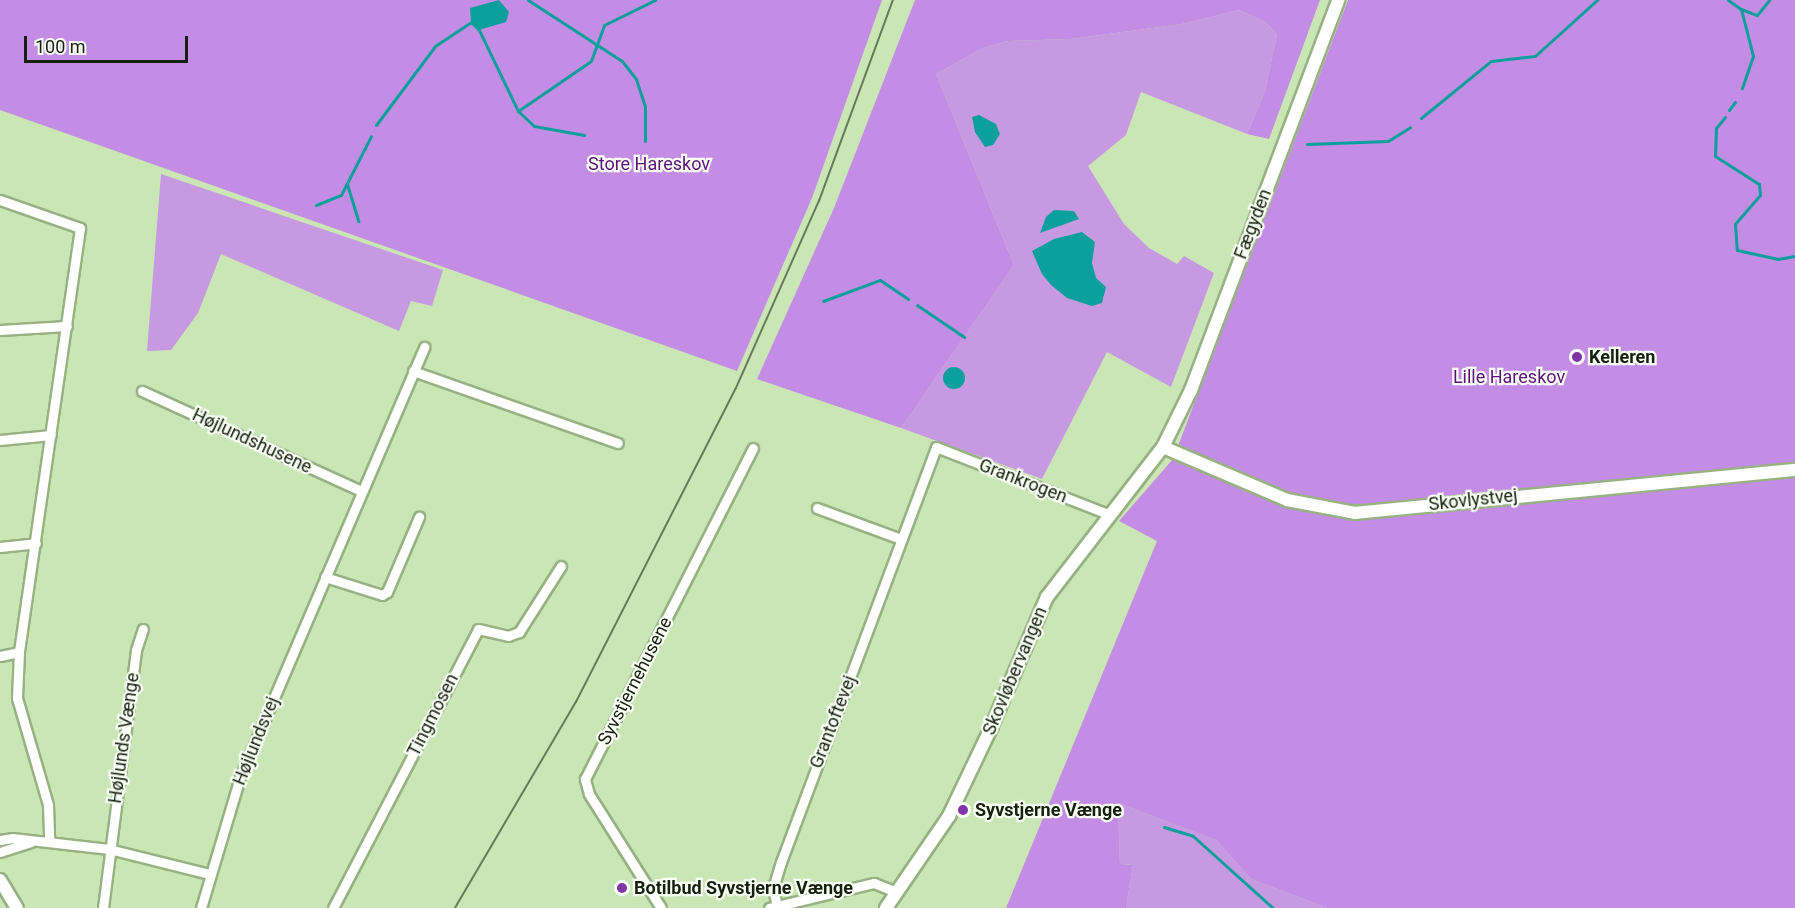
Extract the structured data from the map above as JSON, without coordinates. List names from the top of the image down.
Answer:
{
  "streets": {
    "street": [
      "Fægyden",
      "Højlundshusene",
      "Grankrogen",
      "Skovlystvej",
      "Skovløbervangen",
      "Syvstjernehusene",
      "Tingmosen",
      "Grantoftevej",
      "Højlunds Vænge",
      "Højlundsvej"
    ]
  },
  "crossings": [
    ["Fægyden", "Skovlystvej"],
    ["Fægyden", "Skovløbervangen"],
    ["Højlundshusene", "Højlundsvej"],
    ["Grankrogen", "Skovløbervangen"],
    ["Grankrogen", "Grantoftevej"],
    ["Skovlystvej", "Skovløbervangen"]
  ],
  "parks": ["Store Hareskov", "Lille Hareskov"],
  "places": ["Kelleren", "Syvstjerne Vænge", "Botilbud Syvstjerne Vænge"],
  "scale_bar": "100 m"
}
